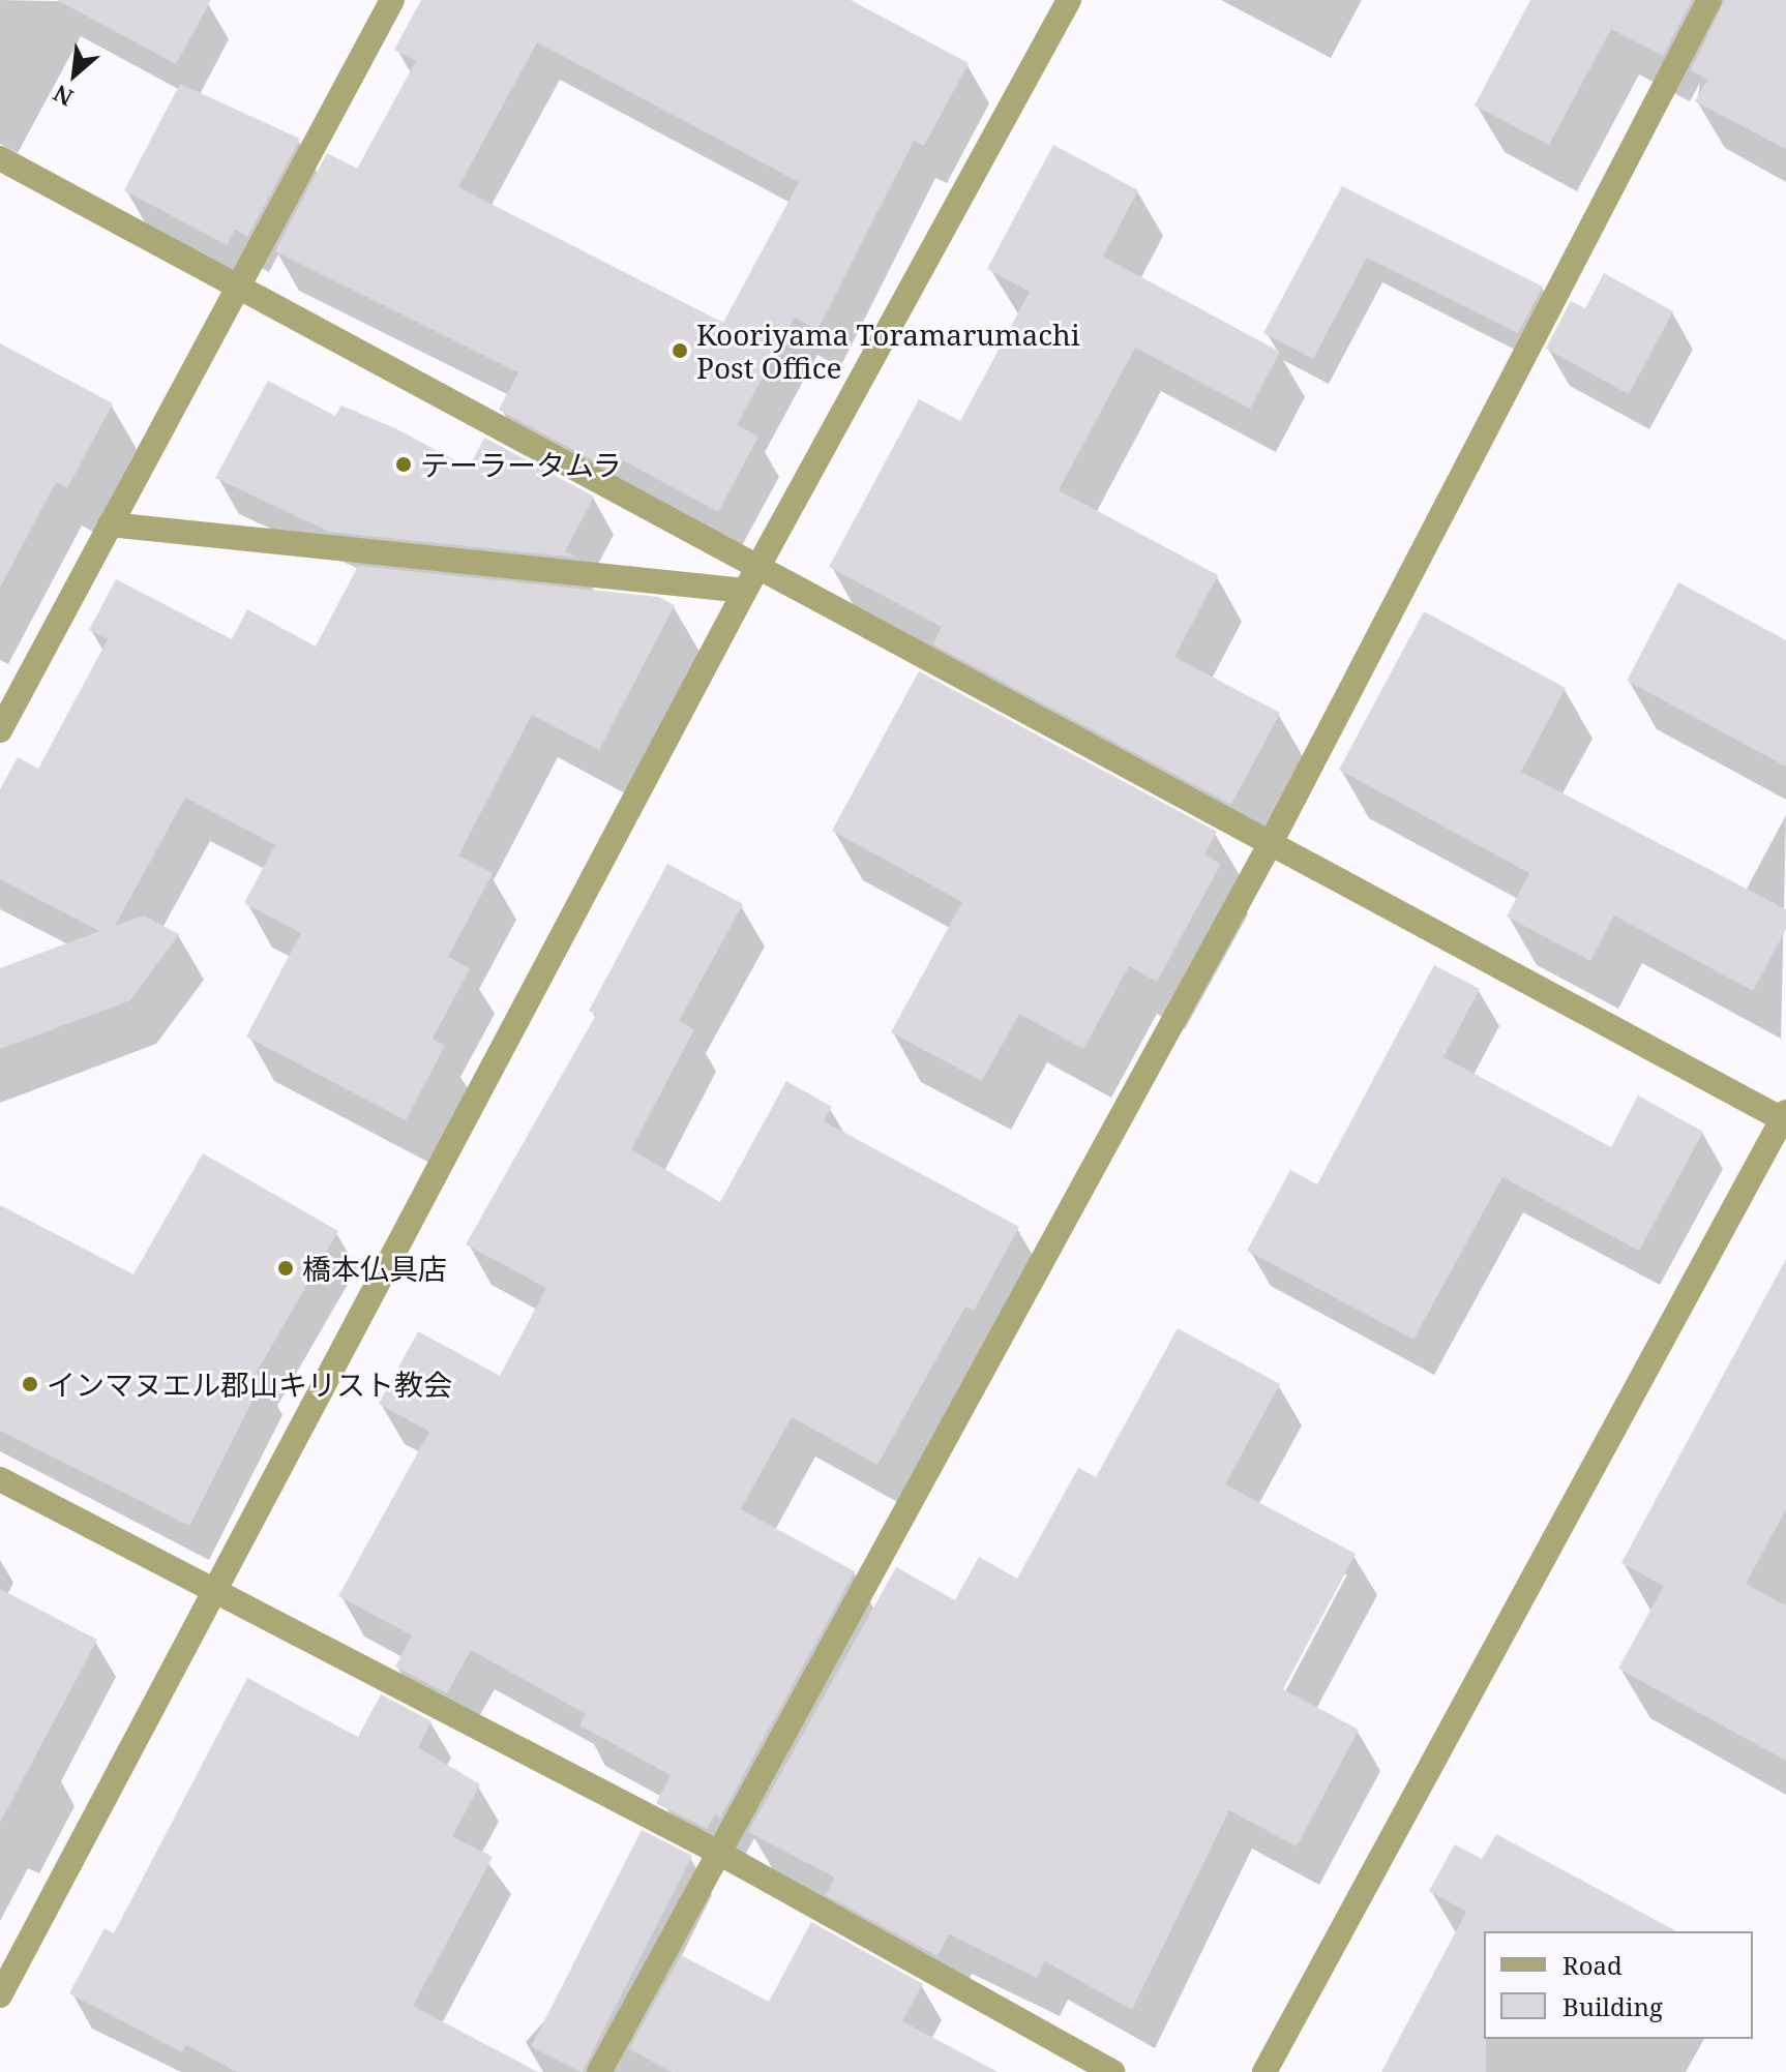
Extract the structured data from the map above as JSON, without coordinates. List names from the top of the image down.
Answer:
{
  "places": [
    "Kooriyama Toramarumachi Post Office",
    "テーラータムラ",
    "橋本仏具店",
    "インマヌエル郡山キリスト教会"
  ],
  "legend": ["Road", "Building"],
  "north": "bottom left"
}
